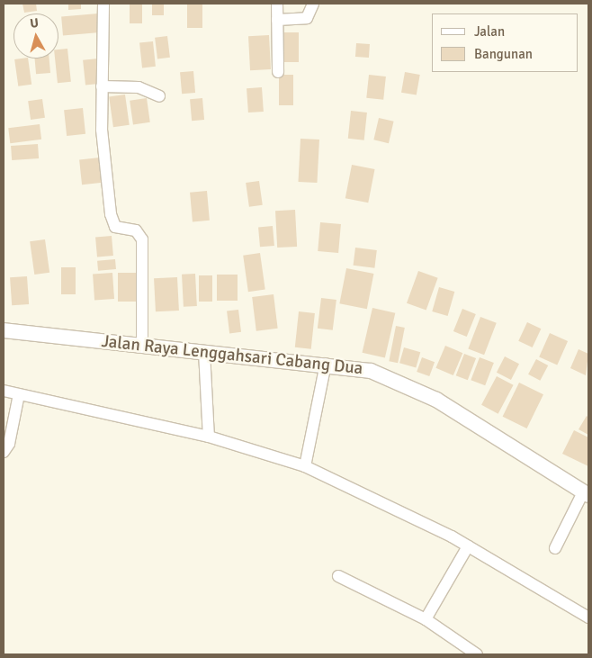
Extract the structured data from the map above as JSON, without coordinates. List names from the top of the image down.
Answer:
{
  "streets": {
    "street": ["Jalan Raya Lenggahsari Cabang Dua"]
  },
  "legend": ["Jalan", "Bangunan"],
  "north": "top"
}
